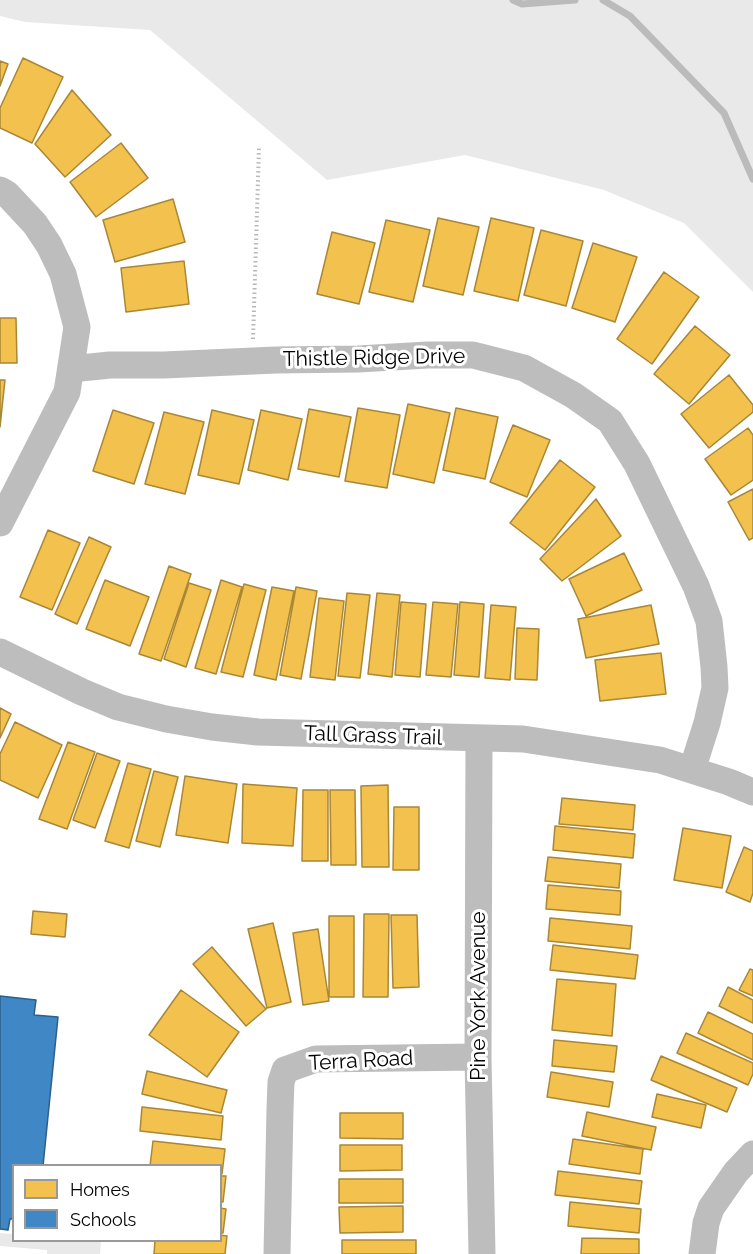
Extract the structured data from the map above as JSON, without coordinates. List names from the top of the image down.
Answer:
{
  "streets": {
    "street": [
      "Thistle Ridge Drive",
      "Tall Grass Trail",
      "Pine York Avenue",
      "Terra Road"
    ]
  },
  "crossings": [
    ["Thistle Ridge Drive", "Tall Grass Trail"],
    ["Tall Grass Trail", "Pine York Avenue"],
    ["Pine York Avenue", "Terra Road"]
  ],
  "legend": ["Homes", "Schools"]
}
